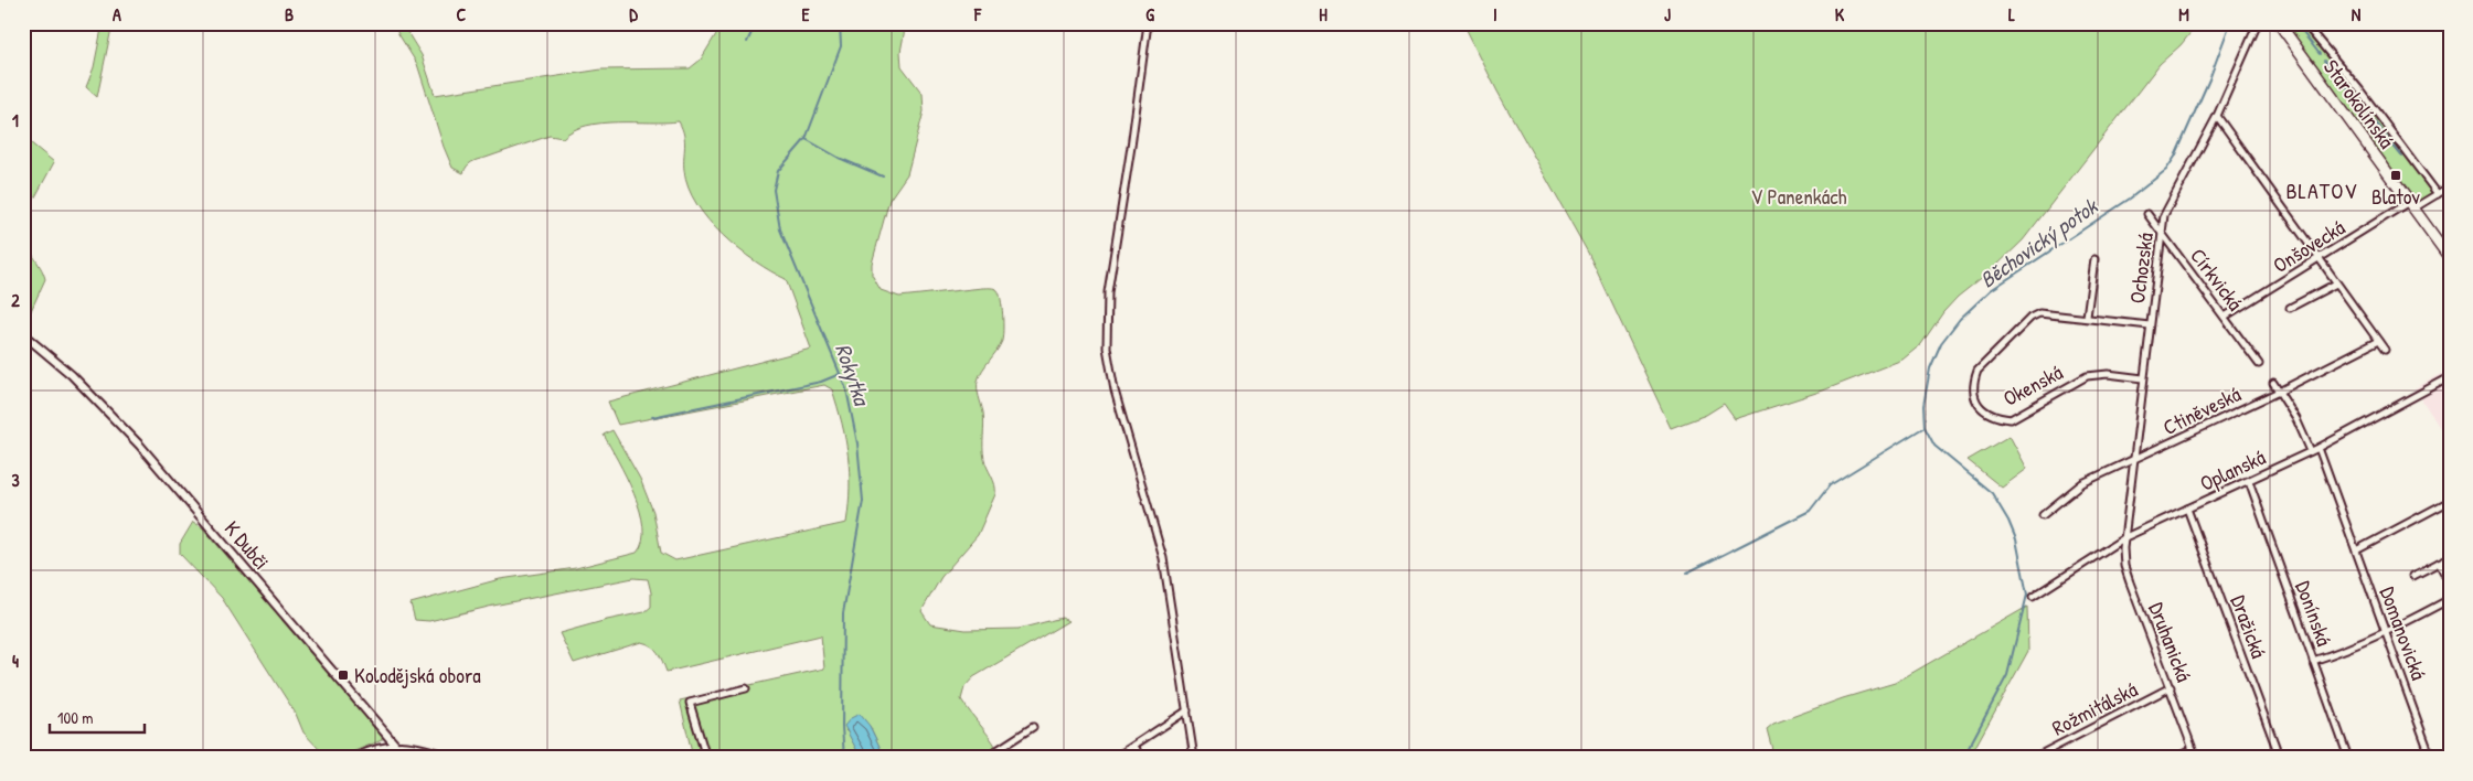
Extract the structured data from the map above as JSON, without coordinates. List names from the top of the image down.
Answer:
{
  "streets": {
    "main road": ["Starokolínská"],
    "street": [
      "Onšovecká",
      "Ochozská",
      "Církvická",
      "Okenská",
      "Ctiněveská",
      "Oplanská",
      "K Dubči",
      "Donínská",
      "Dražická",
      "Domanovická",
      "Druhanická",
      "Rožmitálská"
    ]
  },
  "crossings": [
    ["Starokolínská", "Onšovecká"],
    ["Onšovecká", "Církvická"],
    ["Ochozská", "Církvická"],
    ["Ochozská", "Okenská"],
    ["Ochozská", "Ctiněveská"],
    ["Ochozská", "Oplanská"],
    ["Ochozská", "Druhanická"],
    ["Oplanská", "Donínská"],
    ["Oplanská", "Dražická"],
    ["Oplanská", "Domanovická"],
    ["Oplanská", "Druhanická"],
    ["Druhanická", "Rožmitálská"]
  ],
  "districts": ["BLATOV"],
  "water": ["Běchovický potok", "Rokytka"],
  "parks": ["V Panenkách"],
  "places": {
    "transit": ["Blatov", "Kolodějská obora"]
  },
  "scale_bar": "100 m",
  "grid": {
    "columns": [
      "A",
      "B",
      "C",
      "D",
      "E",
      "F",
      "G",
      "H",
      "I",
      "J",
      "K",
      "L",
      "M",
      "N"
    ],
    "rows": [
      "1",
      "2",
      "3",
      "4"
    ]
  }
}
